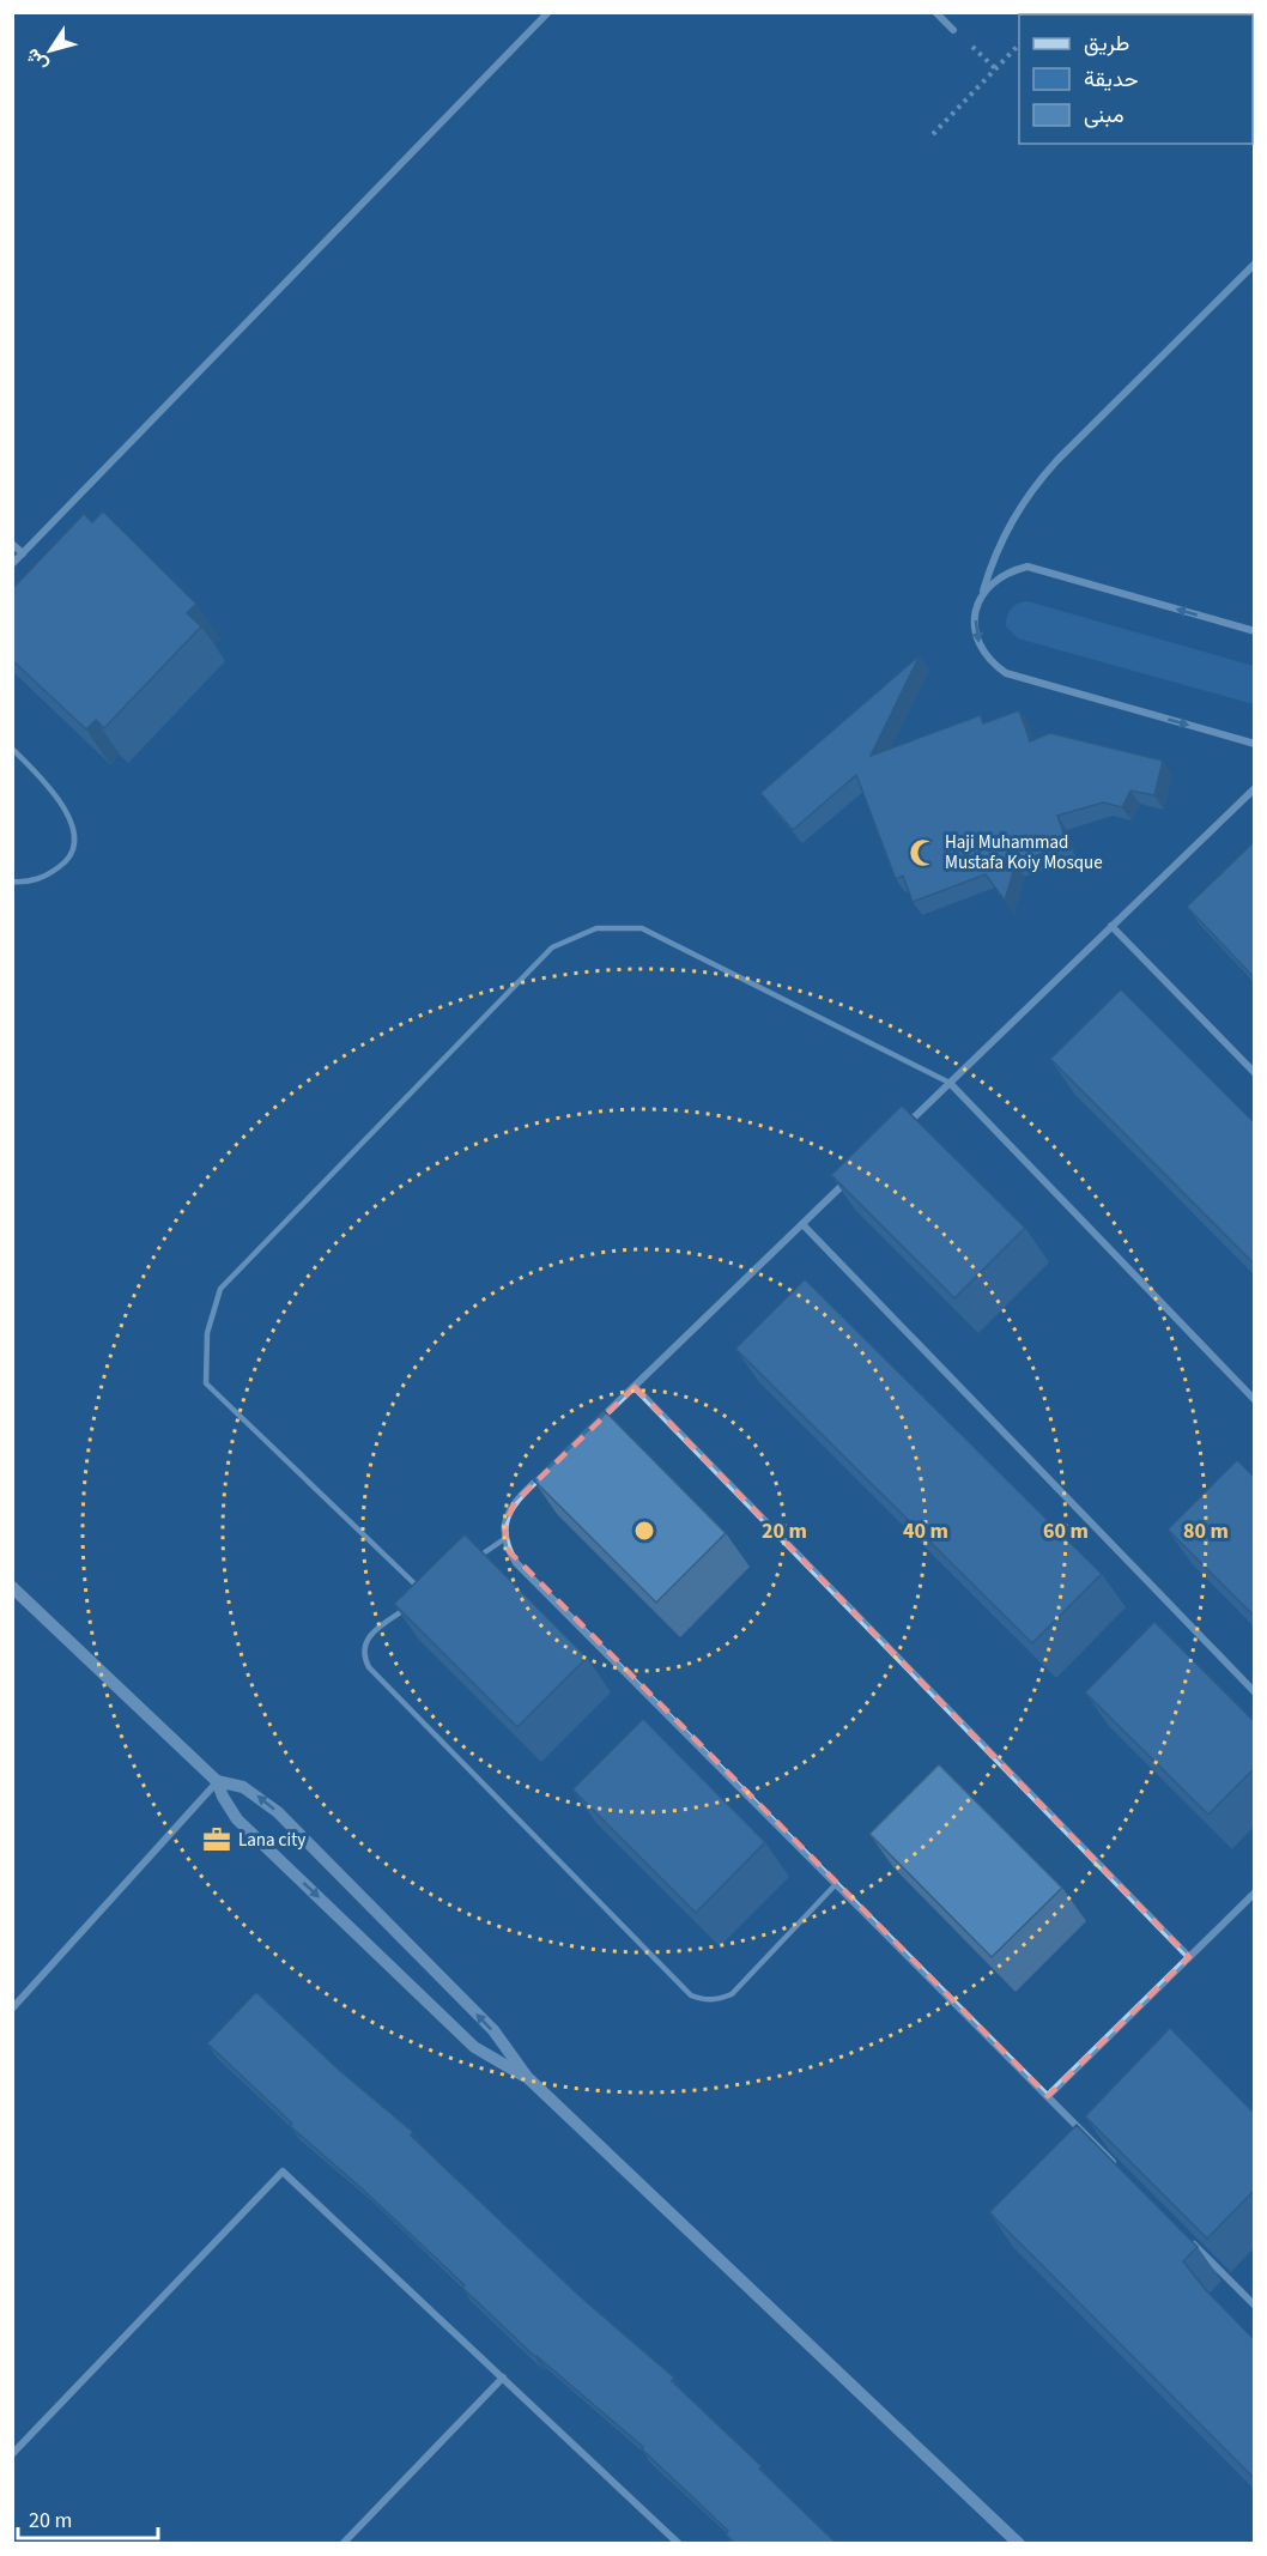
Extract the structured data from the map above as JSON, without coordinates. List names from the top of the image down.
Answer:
{
  "places": {
    "mosque": ["Haji Muhammad Mustafa Koiy Mosque"],
    "office": ["Lana city"]
  },
  "legend": ["طريق", "حديقة", "مبنى"],
  "scale_bar": "20 m",
  "north": "bottom left",
  "rings": [
    "20 m",
    "40 m",
    "60 m",
    "80 m"
  ]
}
